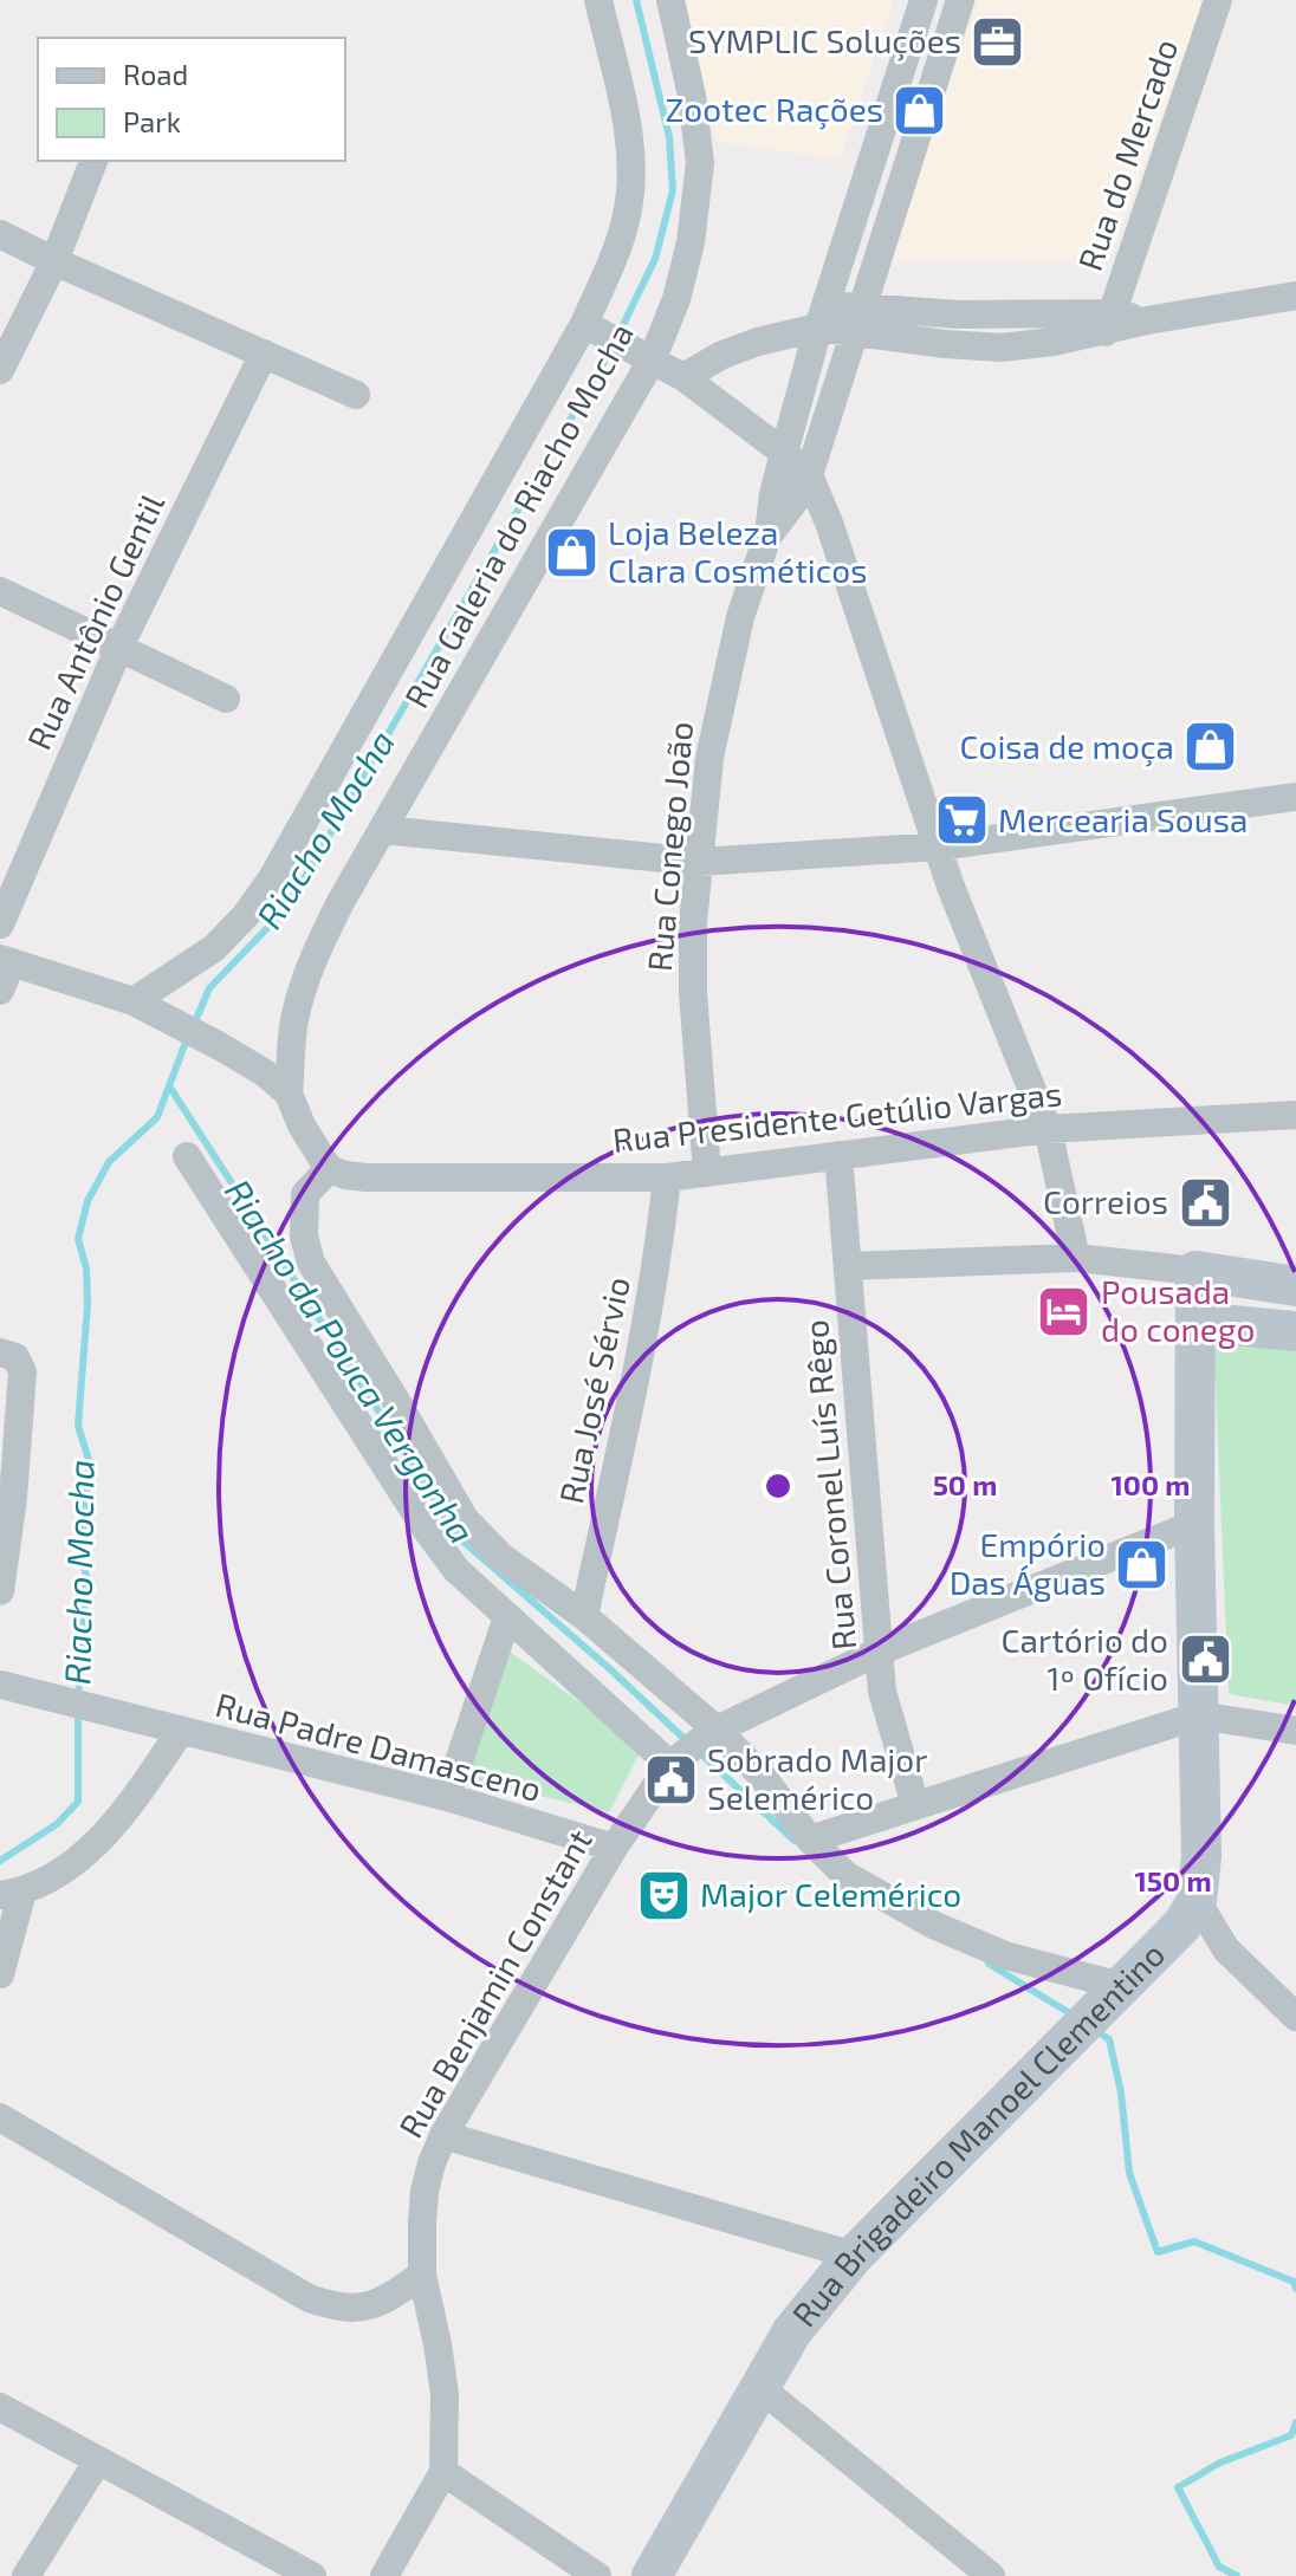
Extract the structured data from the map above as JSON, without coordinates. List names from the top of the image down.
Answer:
{
  "streets": {
    "main road": ["Rua Brigadeiro Manoel Clementino"],
    "street": [
      "Rua do Mercado",
      "Rua Galeria do Riacho Mocha",
      "Rua Antônio Gentil",
      "Rua Conego João",
      "Rua Presidente Getúlio Vargas",
      "Rua José Sérvio",
      "Rua Coronel Luís Rêgo",
      "Rua Padre Damasceno",
      "Rua Benjamin Constant"
    ]
  },
  "crossings": [
    ["Rua Conego João", "Rua Presidente Getúlio Vargas"],
    ["Rua Presidente Getúlio Vargas", "Rua José Sérvio"],
    ["Rua Presidente Getúlio Vargas", "Rua Coronel Luís Rêgo"],
    ["Rua Coronel Luís Rêgo", "Rua Benjamin Constant"],
    ["Rua Padre Damasceno", "Rua Benjamin Constant"]
  ],
  "water": ["Riacho Mocha", "Riacho da Pouca Vergonha"],
  "places": {
    "office": ["SYMPLIC Soluções"],
    "shop": [
      "Zootec Rações",
      "Loja Beleza Clara Cosméticos",
      "Coisa de moça",
      "Empório Das Águas"
    ],
    "supermarket": ["Mercearia Sousa"],
    "public building": ["Correios", "Cartório do 1º Ofício", "Sobrado Major Selemérico"],
    "hotel": ["Pousada do conego"],
    "theatre": ["Major Celemérico"]
  },
  "legend": ["Road", "Park"],
  "rings": ["50 m", "100 m", "150 m"]
}
